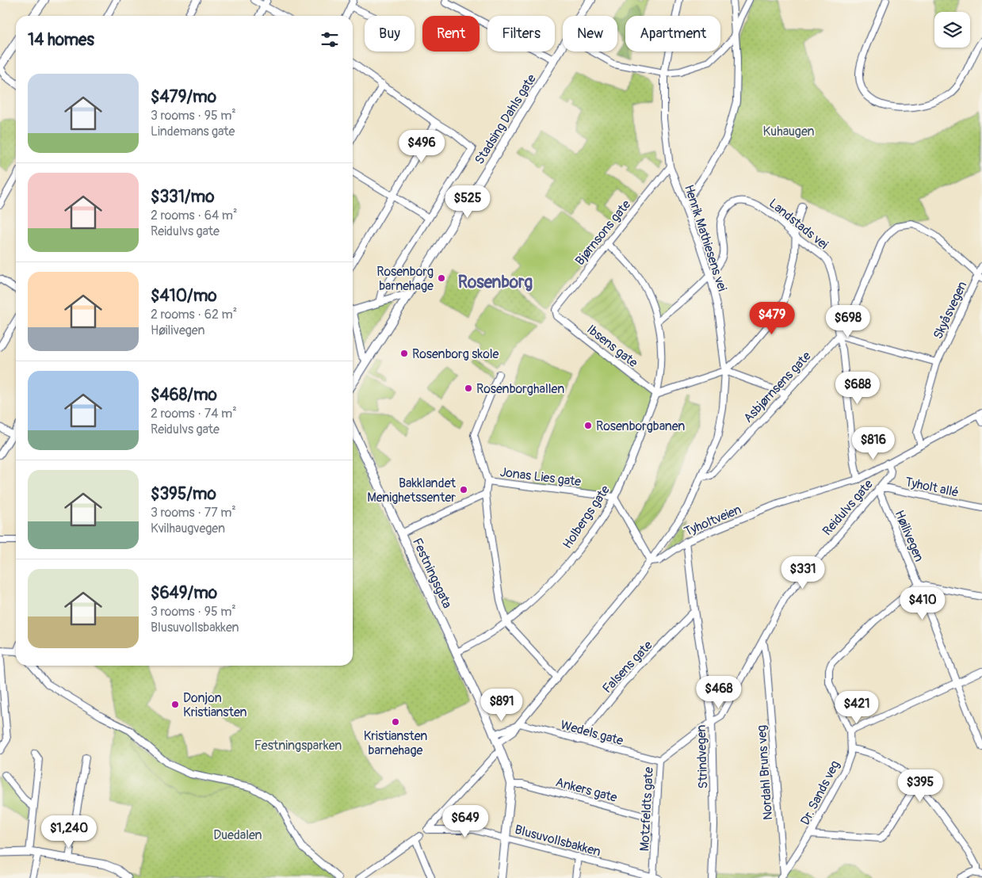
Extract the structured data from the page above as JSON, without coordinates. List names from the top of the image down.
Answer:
{
  "streets": {
    "main road": ["Stadsing Dahls gate", "Festningsgata"],
    "street": [
      "Landstads vei",
      "Bjørnsons gate",
      "Henrik Mathiesens vei",
      "Skyåsvegen",
      "Ibsens gate",
      "Asbjørnsens gate",
      "Jonas Lies gate",
      "Tyholt allé",
      "Reidulvs gate",
      "Holbergs gate",
      "Tyholtveien",
      "Høilivegen",
      "Falsens gate",
      "Wedels gate",
      "Strindvegen",
      "Nordahl Bruns veg",
      "Ankers gate",
      "Dr. Sands veg",
      "Motzfeldts gate",
      "Blusuvollsbakken"
    ]
  },
  "crossings": [
    ["Landstads vei", "Henrik Mathiesens vei"],
    ["Landstads vei", "Asbjørnsens gate"],
    ["Landstads vei", "Holbergs gate"],
    ["Landstads vei", "Tyholtveien"],
    ["Bjørnsons gate", "Henrik Mathiesens vei"],
    ["Bjørnsons gate", "Ibsens gate"],
    ["Bjørnsons gate", "Holbergs gate"],
    ["Henrik Mathiesens vei", "Asbjørnsens gate"],
    ["Henrik Mathiesens vei", "Tyholtveien"],
    ["Skyåsvegen", "Asbjørnsens gate"],
    ["Skyåsvegen", "Tyholtveien"],
    ["Ibsens gate", "Holbergs gate"],
    ["Jonas Lies gate", "Holbergs gate"],
    ["Tyholt allé", "Reidulvs gate"],
    ["Tyholt allé", "Høilivegen"],
    ["Reidulvs gate", "Tyholtveien"],
    ["Reidulvs gate", "Høilivegen"],
    ["Reidulvs gate", "Strindvegen"],
    ["Reidulvs gate", "Nordahl Bruns veg"],
    ["Reidulvs gate", "Motzfeldts gate"],
    ["Holbergs gate", "Festningsgata"],
    ["Tyholtveien", "Strindvegen"],
    ["Høilivegen", "Dr. Sands veg"],
    ["Festningsgata", "Ankers gate"],
    ["Festningsgata", "Blusuvollsbakken"],
    ["Falsens gate", "Wedels gate"],
    ["Falsens gate", "Strindvegen"],
    ["Wedels gate", "Motzfeldts gate"],
    ["Strindvegen", "Motzfeldts gate"],
    ["Nordahl Bruns veg", "Dr. Sands veg"],
    ["Ankers gate", "Motzfeldts gate"],
    ["Motzfeldts gate", "Blusuvollsbakken"]
  ],
  "districts": ["Rosenborg"],
  "parks": ["Kuhaugen", "Festningsparken", "Duedalen"],
  "places": [
    "Rosenborg barnehage",
    "Rosenborg skole",
    "Rosenborghallen",
    "Rosenborgbanen",
    "Bakklandet Menighetssenter",
    "Donjon Kristiansten",
    "Kristiansten barnehage"
  ],
  "page": {
    "chip": [
      "Buy",
      "Rent",
      "Filters",
      "New",
      "Apartment"
    ],
    "heading": "14 homes",
    "list": [
      {
        "name": "$479/mo",
        "note": "3 rooms · 95 m² · Lindemans gate"
      },
      {
        "name": "$331/mo",
        "note": "2 rooms · 64 m² · Reidulvs gate"
      },
      {
        "name": "$410/mo",
        "note": "2 rooms · 62 m² · Høilivegen"
      },
      {
        "name": "$468/mo",
        "note": "2 rooms · 74 m² · Reidulvs gate"
      },
      {
        "name": "$395/mo",
        "note": "3 rooms · 77 m² · Kvilhaugvegen"
      },
      {
        "name": "$649/mo",
        "note": "3 rooms · 95 m² · Blusuvollsbakken"
      }
    ],
    "price": [
      "$496",
      "$525",
      "$479",
      "$698",
      "$688",
      "$816",
      "$331",
      "$410",
      "$468",
      "$891",
      "$421",
      "$395",
      "$649",
      "$1,240"
    ]
  }
}
